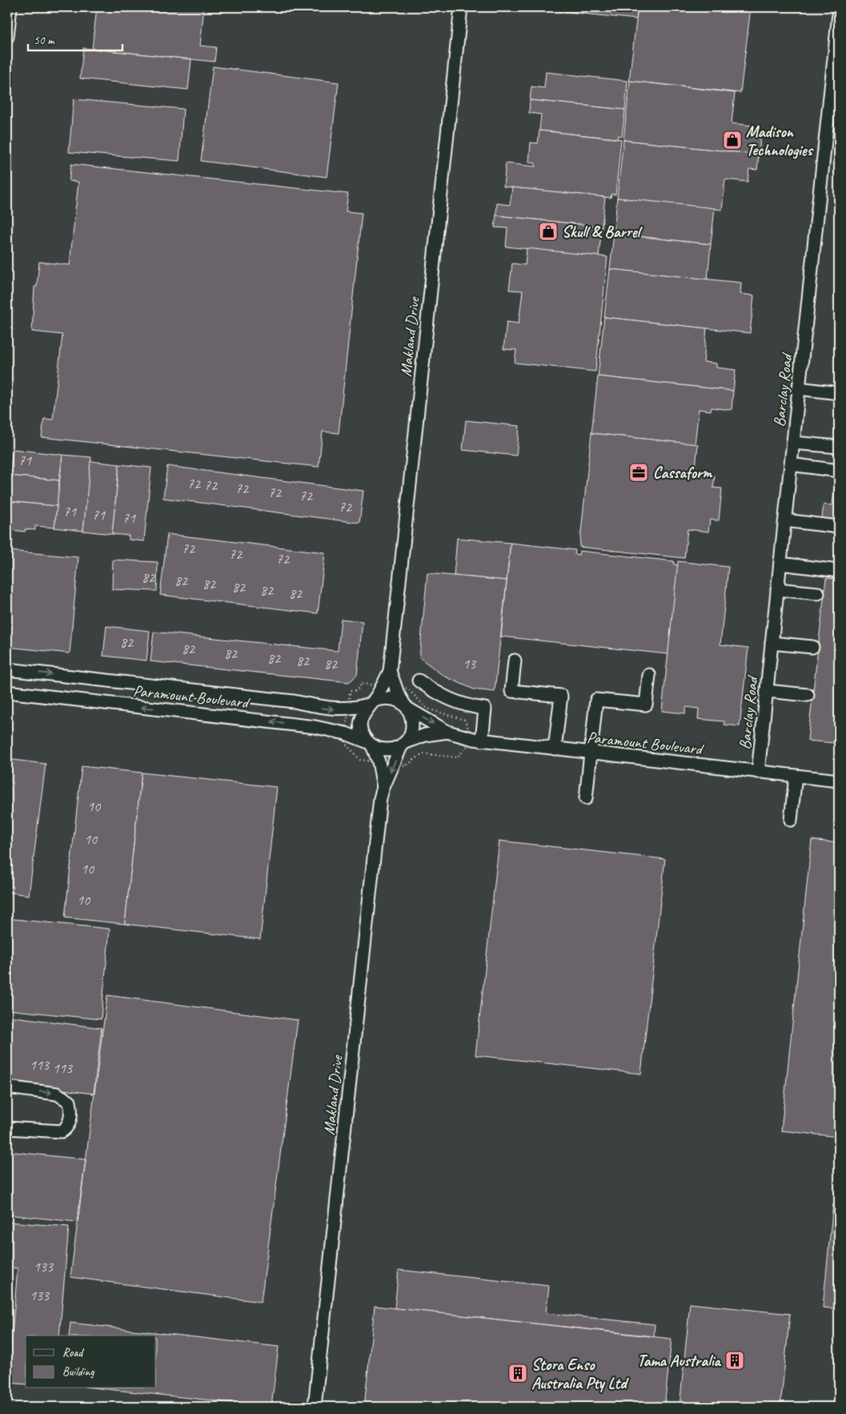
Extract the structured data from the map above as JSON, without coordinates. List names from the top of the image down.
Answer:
{
  "streets": {
    "street": ["Makland Drive", "Barclay Road", "Paramount Boulevard"]
  },
  "crossings": [
    ["Makland Drive", "Paramount Boulevard"],
    ["Barclay Road", "Paramount Boulevard"]
  ],
  "places": {
    "shop": ["Madison Technologies", "Skull & Barrel"],
    "office": ["Cassaform"],
    "building": ["Tama Australia", "Stora Enso Australia Pty Ltd"]
  },
  "house_numbers": [
    "71",
    "72",
    "72",
    "72",
    "72",
    "72",
    "72",
    "71",
    "71",
    "71",
    "72",
    "72",
    "72",
    "82",
    "82",
    "82",
    "82",
    "82",
    "82",
    "82",
    "82",
    "82",
    "82",
    "82",
    "82",
    "13",
    "10",
    "10",
    "10",
    "10",
    "113",
    "113",
    "133",
    "133"
  ],
  "legend": ["Road", "Building"],
  "scale_bar": "50 m"
}
